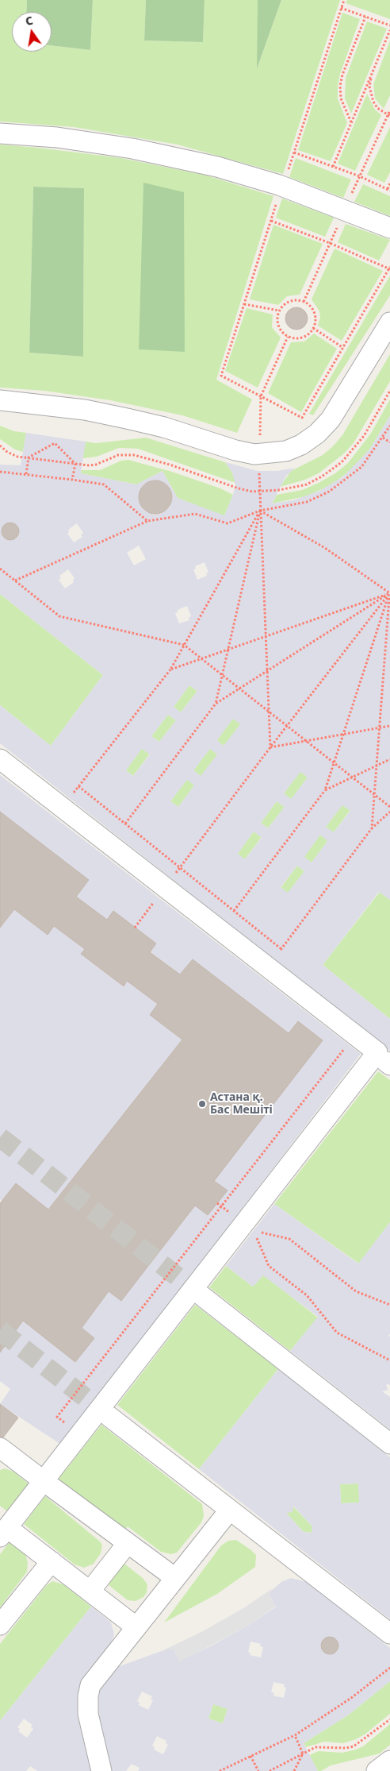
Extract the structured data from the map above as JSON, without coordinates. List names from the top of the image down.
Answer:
{
  "places": ["Астана қ. Бас Мешіті"],
  "north": "top"
}
